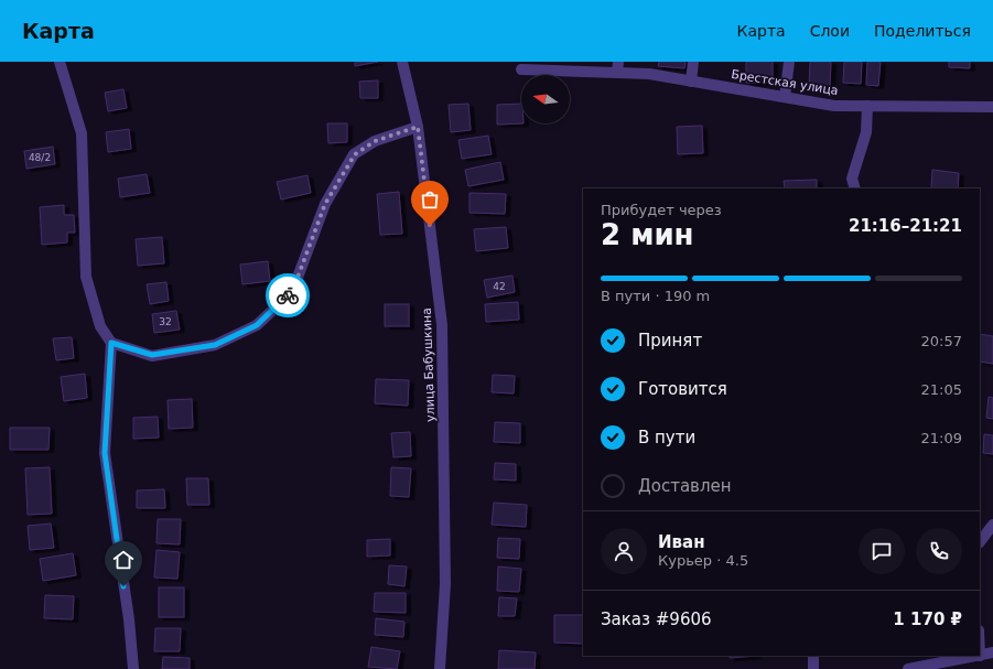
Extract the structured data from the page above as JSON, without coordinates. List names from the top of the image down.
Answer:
{
  "streets": {
    "street": ["Брестская улица", "улица Бабушкина"]
  },
  "house_numbers": ["48/2", "42", "32"],
  "north": "left",
  "page": {
    "header": "Карта",
    "nav": ["Карта", "Слои", "Поделиться"],
    "heading": ["2 мин", "Прибудет через", "21:16–21:21"],
    "panel": [
      "Иван",
      "Курьер · 4.5",
      "Заказ #9606",
      "1 170 ₽"
    ],
    "bar": "В пути · 190 m",
    "list": [
      ["Принят", "20:57"],
      ["Готовится", "21:05"],
      ["В пути", "21:09"],
      "Доставлен"
    ]
  }
}
